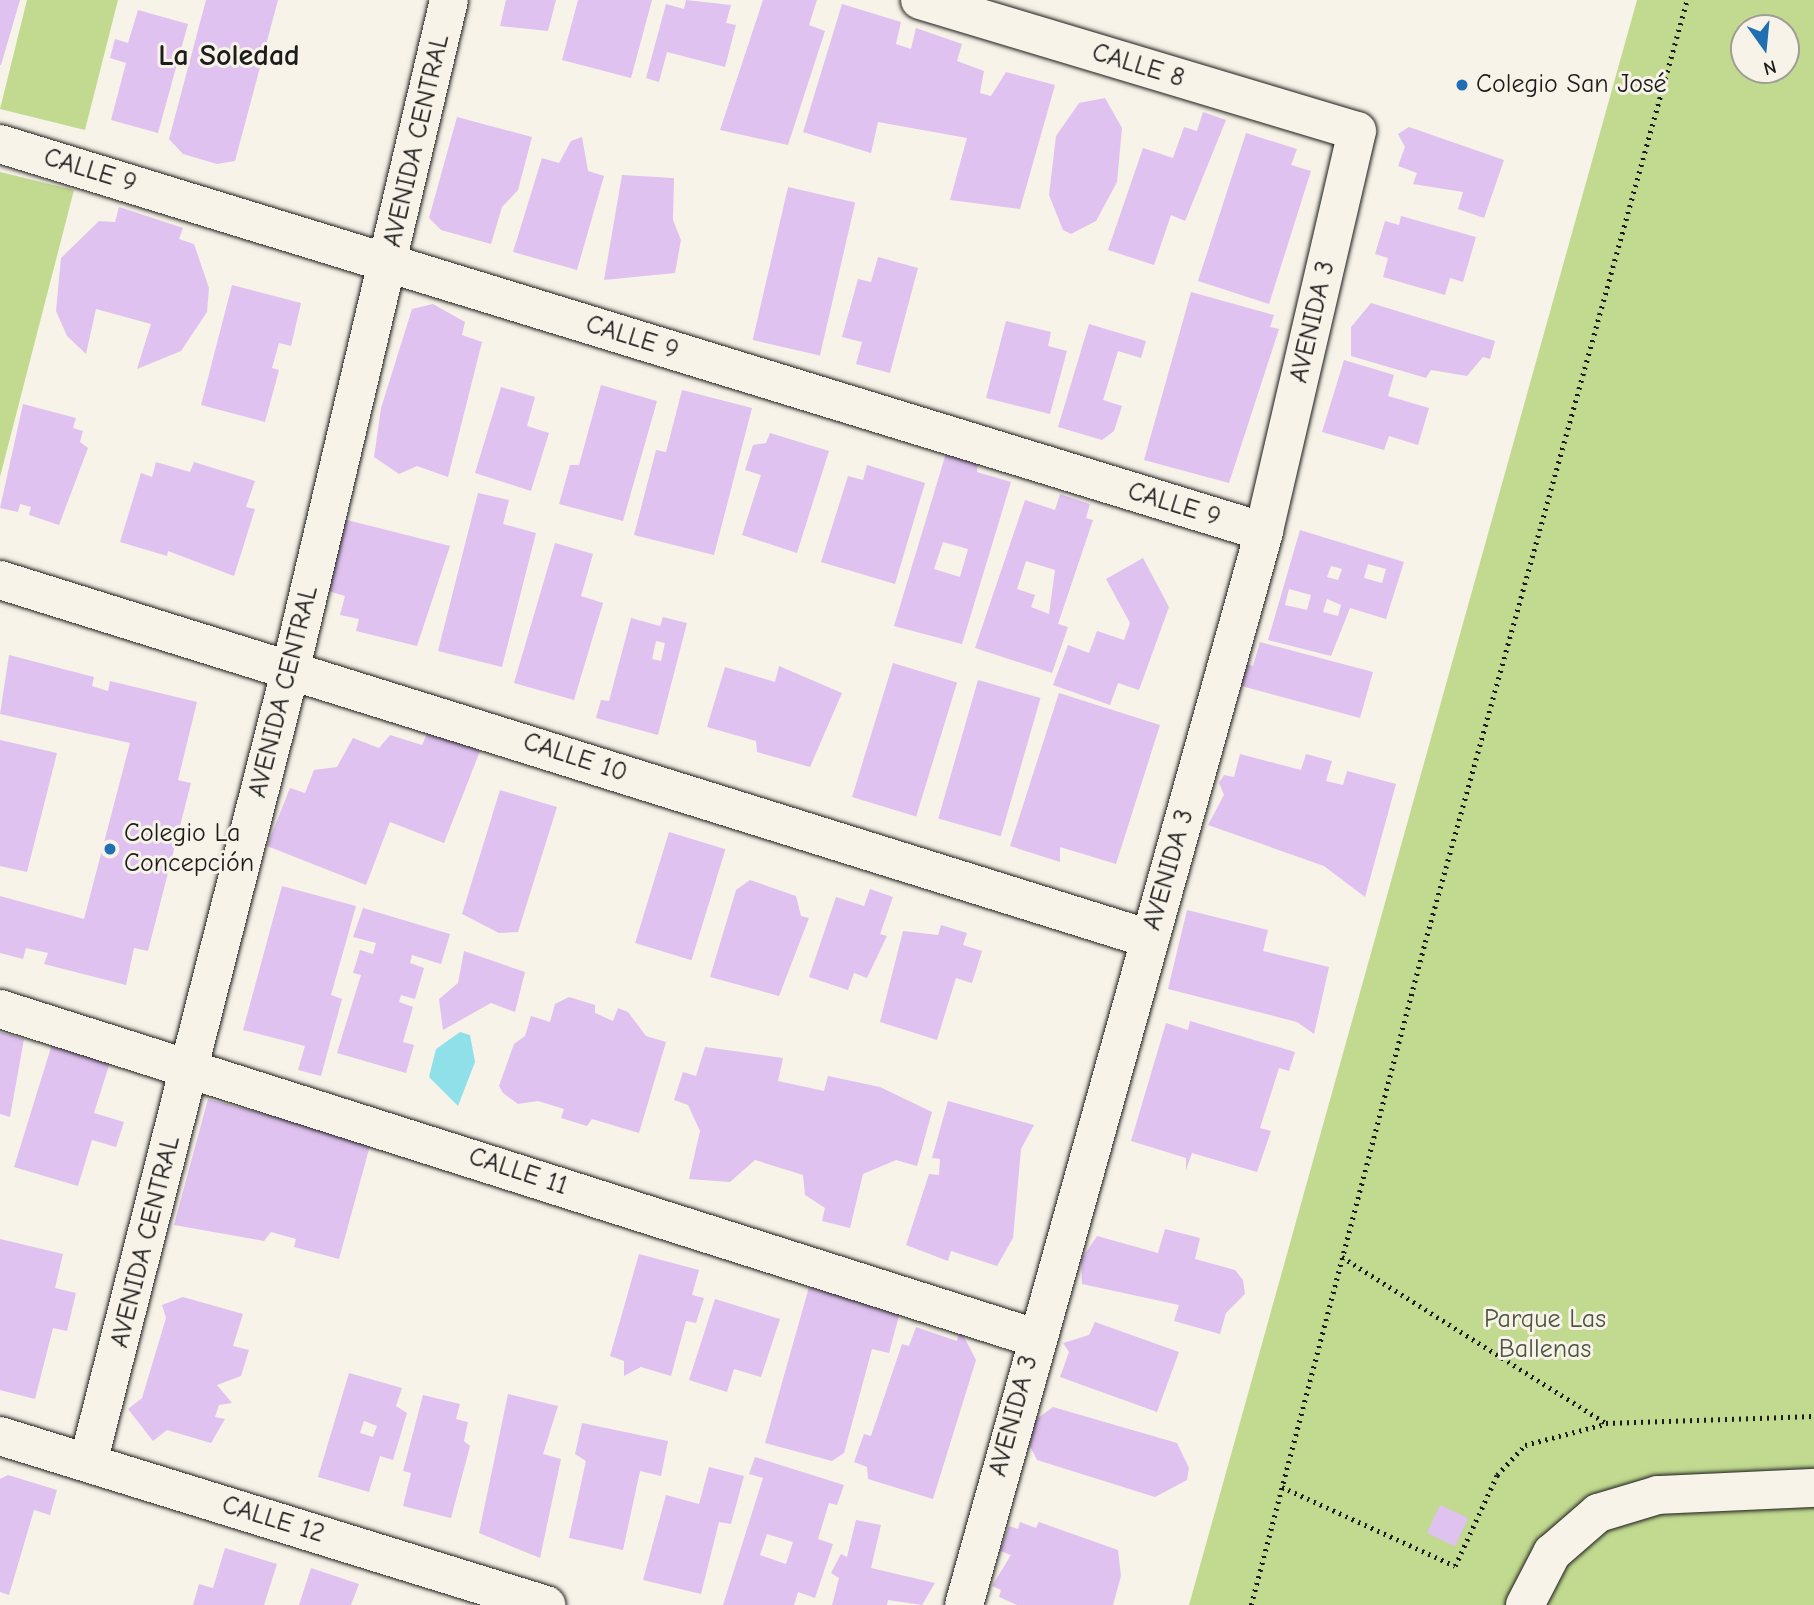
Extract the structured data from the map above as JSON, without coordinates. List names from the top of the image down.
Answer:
{
  "streets": {
    "street": [
      "CALLE 8",
      "AVENIDA CENTRAL",
      "CALLE 9",
      "AVENIDA 3",
      "CALLE 10",
      "CALLE 11",
      "CALLE 12"
    ]
  },
  "crossings": [
    ["CALLE 8", "AVENIDA 3"],
    ["AVENIDA CENTRAL", "CALLE 9"],
    ["AVENIDA CENTRAL", "CALLE 10"],
    ["AVENIDA CENTRAL", "CALLE 11"],
    ["AVENIDA CENTRAL", "CALLE 12"],
    ["CALLE 9", "AVENIDA 3"],
    ["AVENIDA 3", "CALLE 10"],
    ["AVENIDA 3", "CALLE 11"]
  ],
  "districts": ["La Soledad"],
  "parks": ["Parque Las Ballenas"],
  "places": ["Colegio San José", "Colegio La Concepción"],
  "north": "bottom"
}
